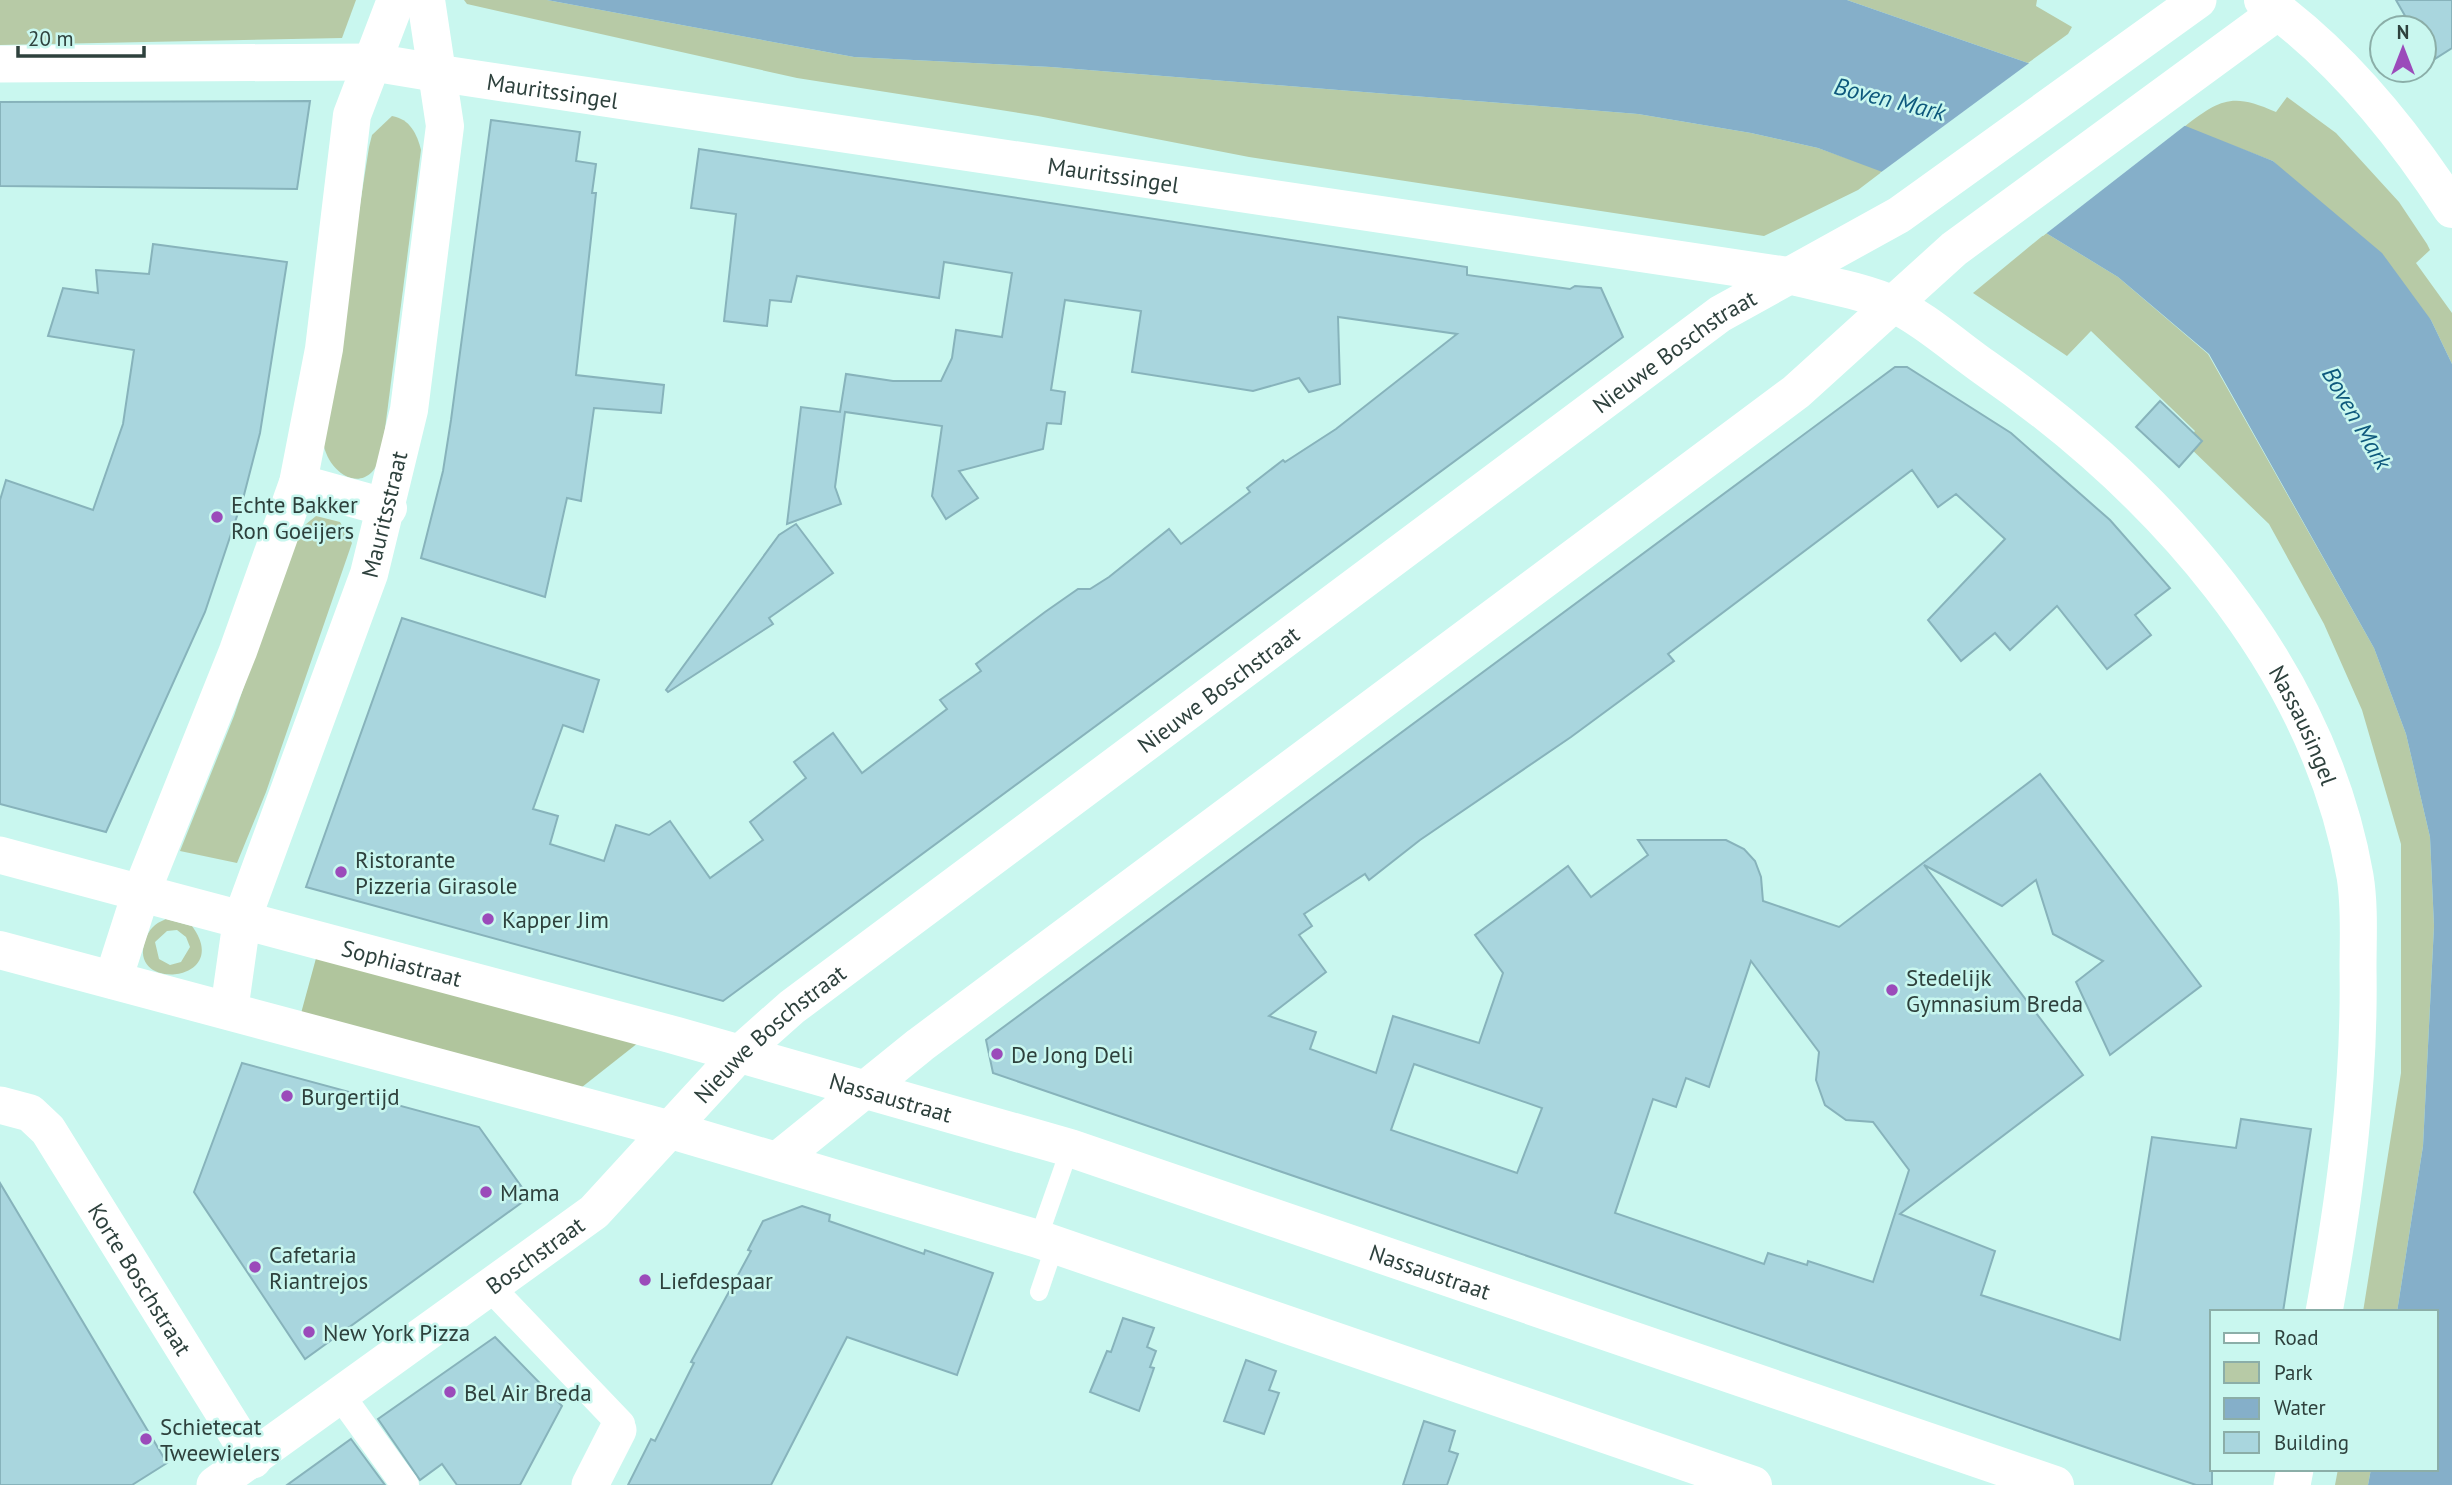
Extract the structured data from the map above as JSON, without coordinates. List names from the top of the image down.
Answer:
{
  "streets": {
    "street": [
      "Mauritssingel",
      "Nieuwe Boschstraat",
      "Mauritsstraat",
      "Nassausingel",
      "Sophiastraat",
      "Nassaustraat",
      "Boschstraat",
      "Korte Boschstraat"
    ]
  },
  "crossings": [
    ["Mauritssingel", "Nieuwe Boschstraat"],
    ["Mauritssingel", "Mauritsstraat"],
    ["Nieuwe Boschstraat", "Sophiastraat"],
    ["Nieuwe Boschstraat", "Boschstraat"],
    ["Mauritsstraat", "Sophiastraat"],
    ["Sophiastraat", "Nassaustraat"],
    ["Boschstraat", "Korte Boschstraat"]
  ],
  "water": ["Boven Mark"],
  "places": [
    "Echte Bakker Ron Goeijers",
    "Ristorante Pizzeria Girasole",
    "Kapper Jim",
    "Stedelijk Gymnasium Breda",
    "De Jong Deli",
    "Burgertijd",
    "Mama",
    "Cafetaria Riantrejos",
    "Liefdespaar",
    "New York Pizza",
    "Bel Air Breda",
    "Schietecat Tweewielers"
  ],
  "legend": [
    "Road",
    "Park",
    "Water",
    "Building"
  ],
  "scale_bar": "20 m",
  "north": "top"
}
